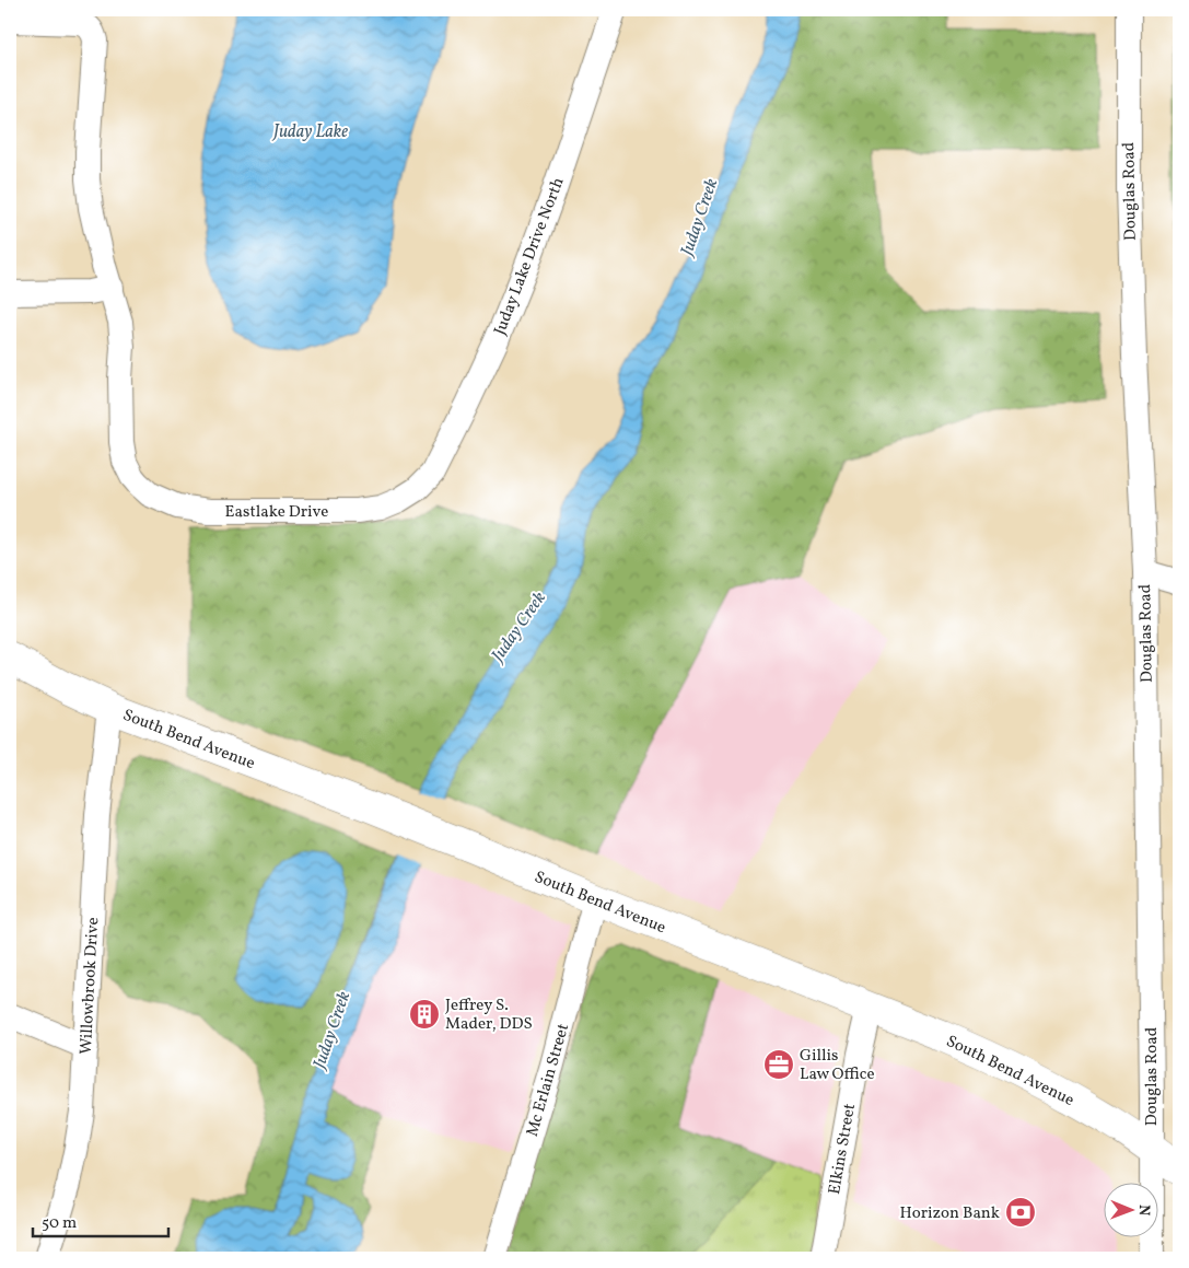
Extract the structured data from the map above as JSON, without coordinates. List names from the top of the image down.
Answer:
{
  "streets": {
    "main road": ["South Bend Avenue"],
    "street": [
      "Douglas Road",
      "Juday Lake Drive North",
      "Eastlake Drive",
      "Willowbrook Drive",
      "Mc Erlain Street",
      "Elkins Street"
    ]
  },
  "crossings": [
    ["Douglas Road", "South Bend Avenue"],
    ["Juday Lake Drive North", "Eastlake Drive"],
    ["South Bend Avenue", "Willowbrook Drive"],
    ["South Bend Avenue", "Mc Erlain Street"],
    ["South Bend Avenue", "Elkins Street"]
  ],
  "water": ["Juday Lake", "Juday Creek"],
  "places": {
    "building": ["Jeffrey S. Mader, DDS"],
    "office": ["Gillis Law Office"],
    "bank": ["Horizon Bank"]
  },
  "scale_bar": "50 m",
  "north": "right"
}
